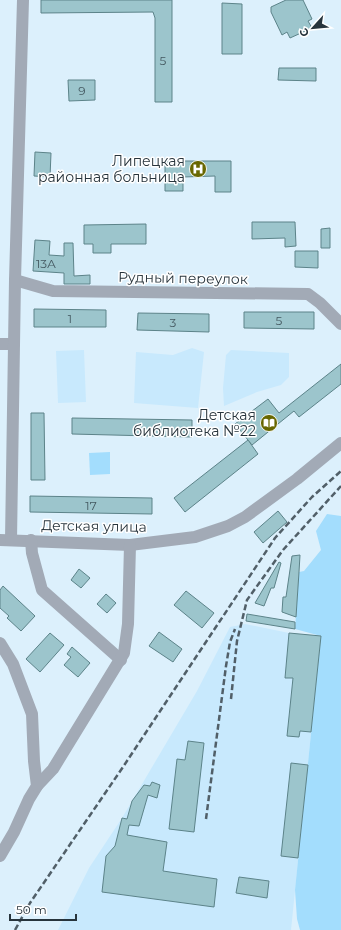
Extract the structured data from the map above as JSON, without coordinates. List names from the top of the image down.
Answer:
{
  "streets": {
    "street": ["Рудный переулок", "Детская улица"]
  },
  "crossings": [
    ["Рудный переулок", "Детская улица"]
  ],
  "places": {
    "hospital": ["Липецкая районная больница"],
    "library": ["Детская библиотека №22"]
  },
  "house_numbers": [
    "5",
    "9",
    "13А",
    "1",
    "5",
    "3",
    "17"
  ],
  "scale_bar": "50 m",
  "north": "bottom left"
}
